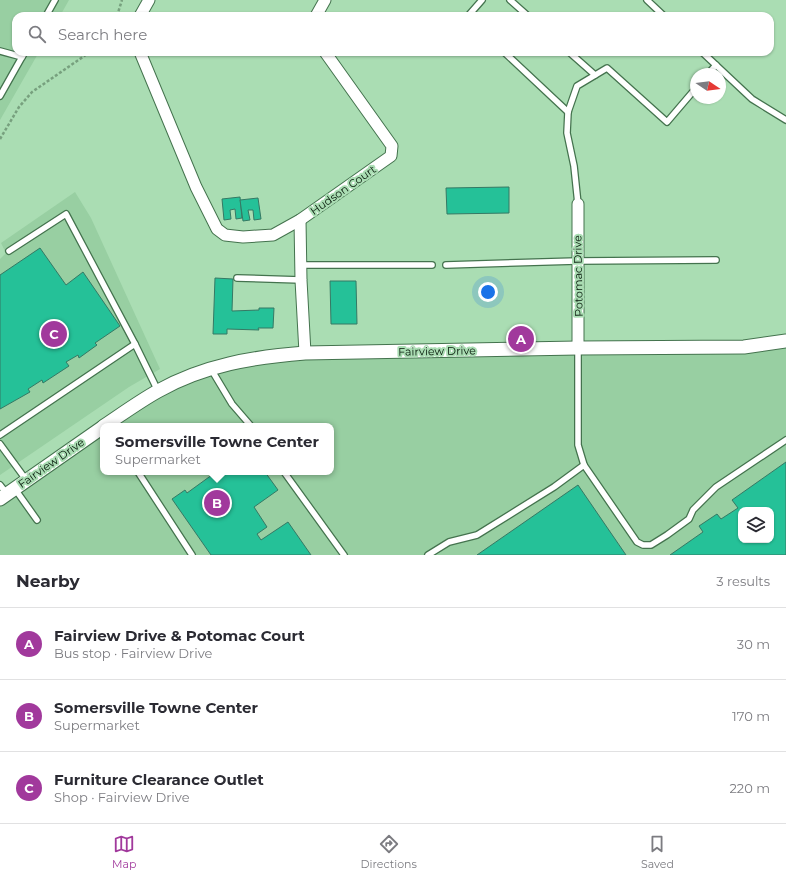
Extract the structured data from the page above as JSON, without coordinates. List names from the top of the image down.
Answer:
{
  "streets": {
    "street": ["Hudson Court", "Potomac Drive", "Fairview Drive"]
  },
  "crossings": [
    ["Hudson Court", "Fairview Drive"],
    ["Potomac Drive", "Fairview Drive"]
  ],
  "north": "right",
  "page": {
    "search": "Search here",
    "pins": ["C", "A", "B"],
    "popup": ["Somersville Towne Center", "Supermarket"],
    "heading": ["Nearby", "3 results"],
    "list": [
      {
        "mark": "A",
        "name": "Fairview Drive & Potomac Court",
        "note": "Bus stop · Fairview Drive",
        "value": "30 m"
      },
      {
        "mark": "B",
        "name": "Somersville Towne Center",
        "note": "Supermarket",
        "value": "170 m"
      },
      {
        "mark": "C",
        "name": "Furniture Clearance Outlet",
        "note": "Shop · Fairview Drive",
        "value": "220 m"
      }
    ],
    "nav": ["Map", "Directions", "Saved"]
  }
}
